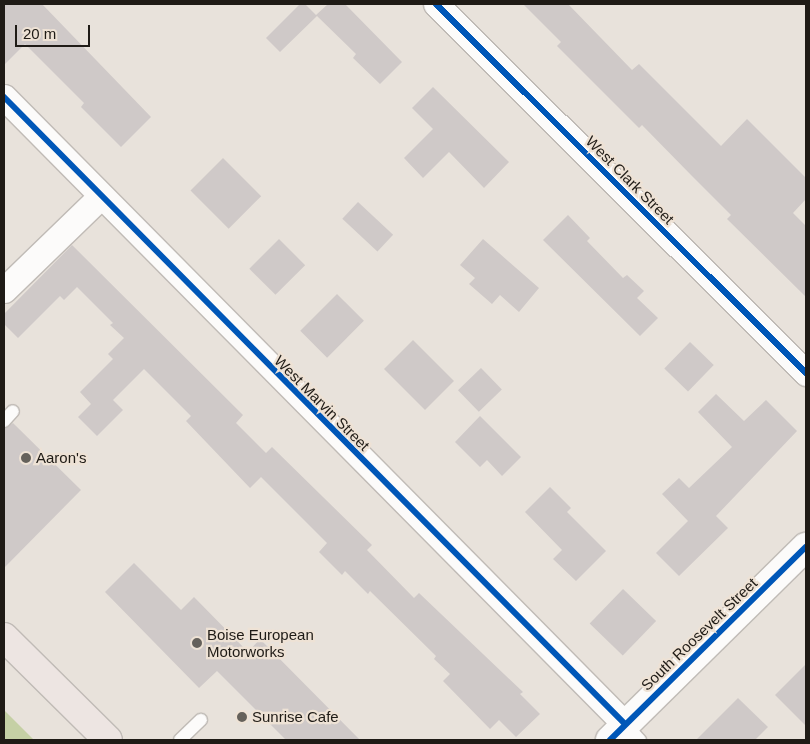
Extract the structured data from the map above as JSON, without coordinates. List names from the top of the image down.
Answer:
{
  "streets": {
    "street": ["West Clark Street", "West Marvin Street", "South Roosevelt Street"]
  },
  "crossings": [
    ["West Marvin Street", "South Roosevelt Street"]
  ],
  "places": ["Aaron's", "Boise European Motorworks", "Sunrise Cafe"],
  "scale_bar": "20 m"
}
